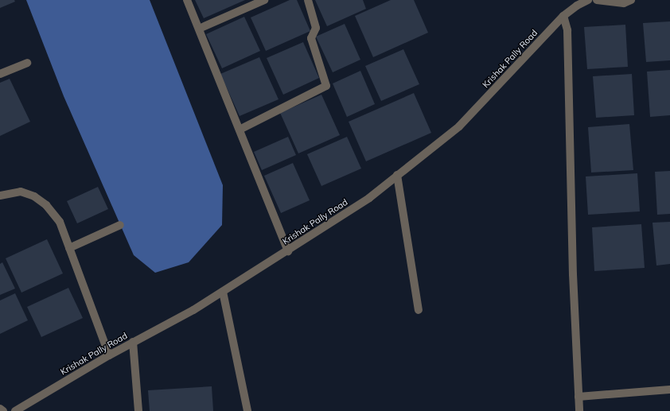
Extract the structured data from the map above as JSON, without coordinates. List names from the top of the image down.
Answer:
{
  "streets": {
    "street": ["Krishak Pally Road"]
  }
}
